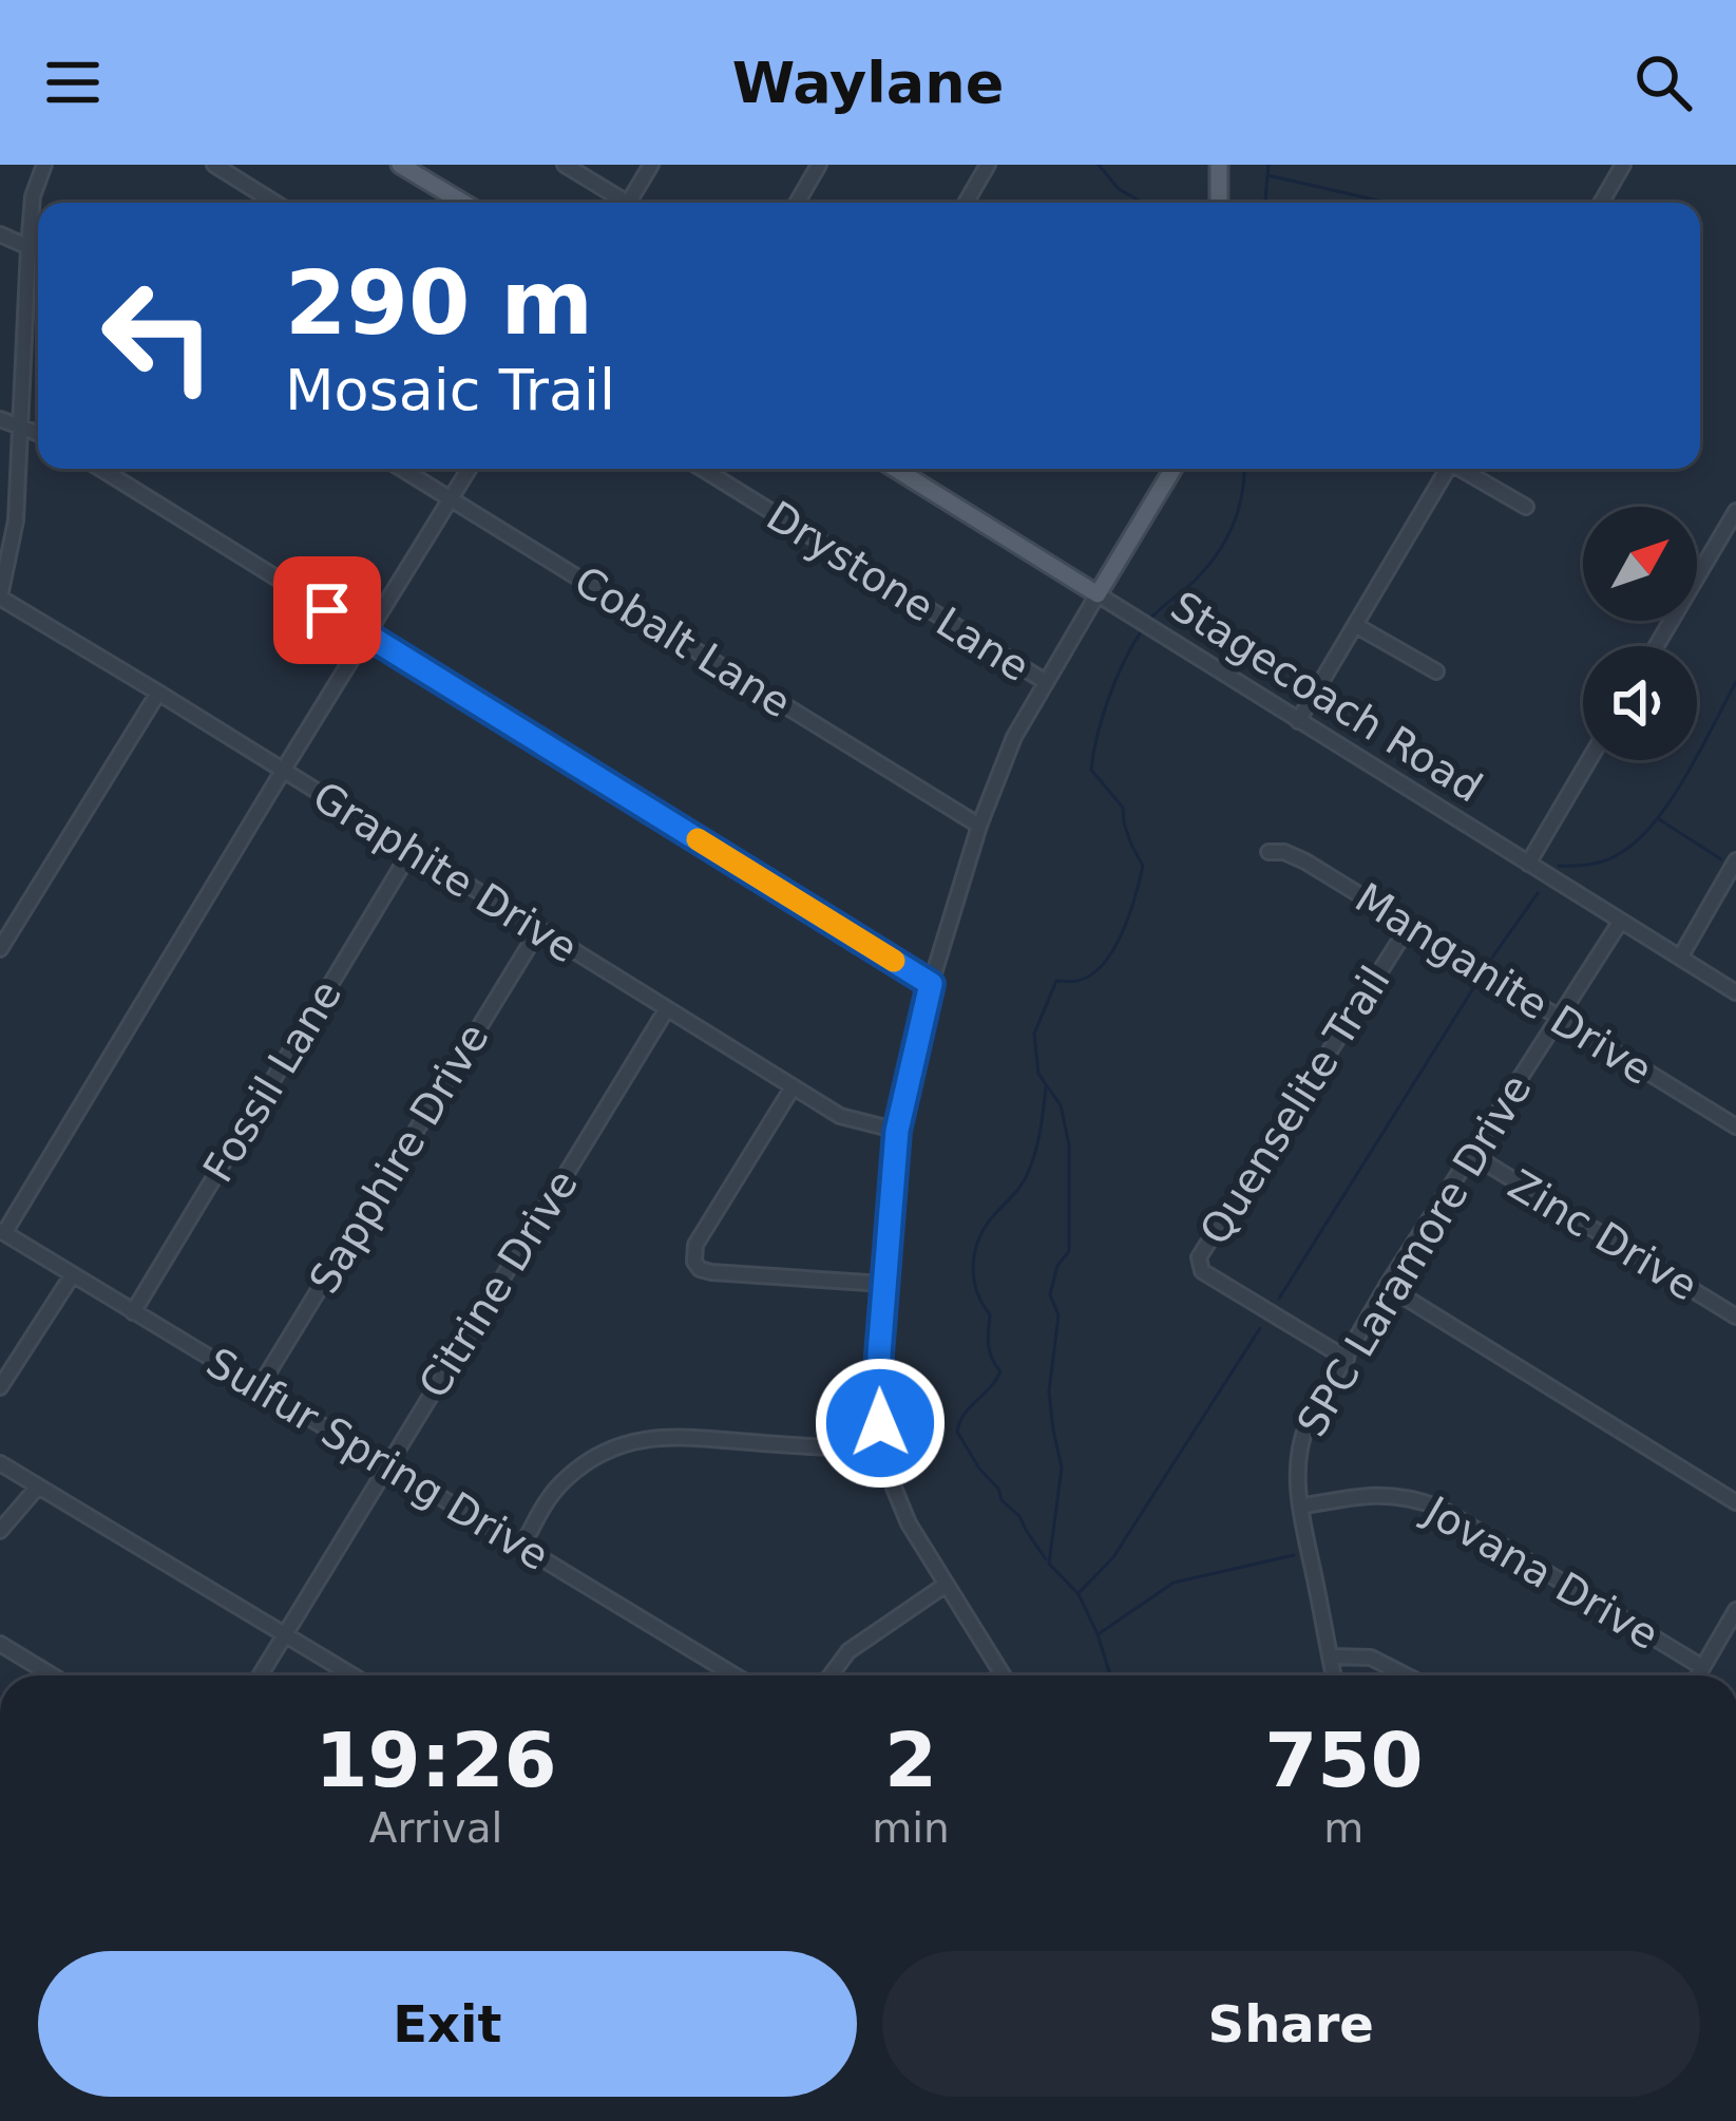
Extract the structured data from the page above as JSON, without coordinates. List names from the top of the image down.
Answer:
{
  "streets": {
    "main road": ["Stagecoach Road"],
    "street": [
      "Drystone Lane",
      "Cobalt Lane",
      "Graphite Drive",
      "Manganite Drive",
      "Fossil Lane",
      "Quenselite Trail",
      "Sapphire Drive",
      "Zinc Drive",
      "SPC Laramore Drive",
      "Citrine Drive",
      "Sulfur Spring Drive",
      "Jovana Drive"
    ]
  },
  "crossings": [
    ["Stagecoach Road", "SPC Laramore Drive"],
    ["Graphite Drive", "Fossil Lane"],
    ["Graphite Drive", "Sapphire Drive"],
    ["Graphite Drive", "Citrine Drive"],
    ["Manganite Drive", "Quenselite Trail"],
    ["Manganite Drive", "SPC Laramore Drive"],
    ["Fossil Lane", "Sulfur Spring Drive"],
    ["Quenselite Trail", "SPC Laramore Drive"],
    ["Sapphire Drive", "Sulfur Spring Drive"],
    ["Zinc Drive", "SPC Laramore Drive"],
    ["SPC Laramore Drive", "Jovana Drive"],
    ["Citrine Drive", "Sulfur Spring Drive"]
  ],
  "north": "top right",
  "page": {
    "header": "Waylane",
    "turn": ["290 m", "Mosaic Trail"],
    "eta": [
      "19:26",
      "Arrival",
      "2",
      "min",
      "750",
      "m"
    ],
    "buttons": ["Exit", "Share"]
  }
}
